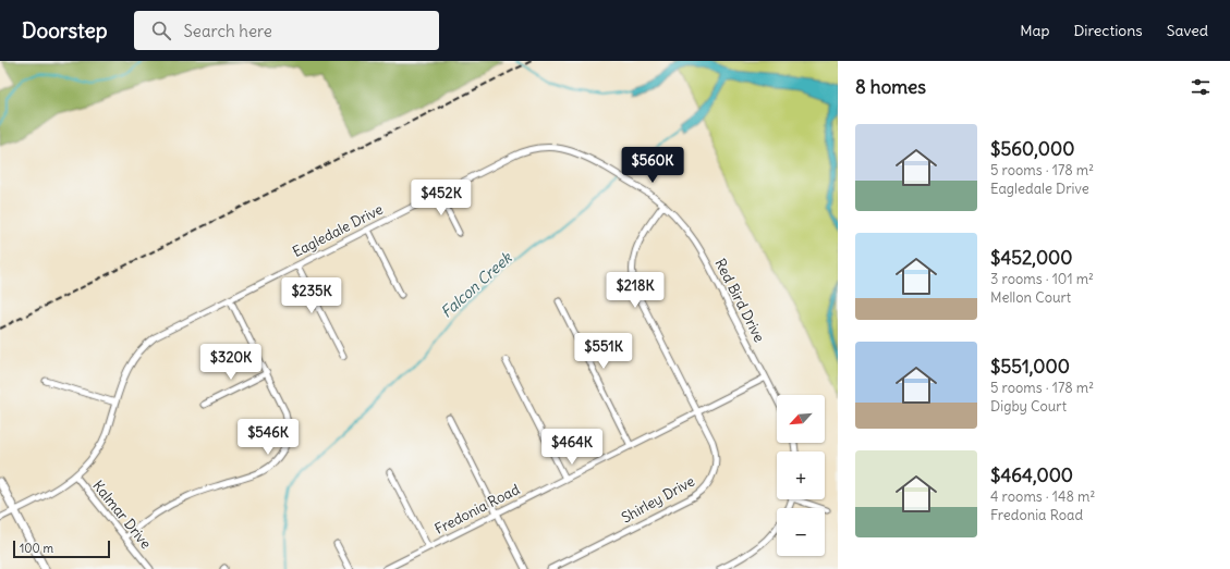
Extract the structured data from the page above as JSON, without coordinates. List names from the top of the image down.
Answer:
{
  "streets": {
    "street": [
      "Eagledale Drive",
      "Red Bird Drive",
      "Shirley Drive",
      "Fredonia Road",
      "Kalmar Drive"
    ]
  },
  "crossings": [
    ["Eagledale Drive", "Red Bird Drive"],
    ["Eagledale Drive", "Shirley Drive"],
    ["Eagledale Drive", "Kalmar Drive"],
    ["Red Bird Drive", "Shirley Drive"],
    ["Red Bird Drive", "Fredonia Road"],
    ["Shirley Drive", "Fredonia Road"]
  ],
  "water": ["Falcon Creek"],
  "scale_bar": "100 m",
  "north": "bottom left",
  "page": {
    "header": "Doorstep",
    "search": "Search here",
    "nav": ["Map", "Directions", "Saved"],
    "heading": "8 homes",
    "list": [
      {
        "name": "$560,000",
        "note": "5 rooms · 178 m² · Eagledale Drive"
      },
      {
        "name": "$452,000",
        "note": "3 rooms · 101 m² · Mellon Court"
      },
      {
        "name": "$551,000",
        "note": "5 rooms · 178 m² · Digby Court"
      },
      {
        "name": "$464,000",
        "note": "4 rooms · 148 m² · Fredonia Road"
      }
    ],
    "price": [
      "$560K",
      "$452K",
      "$218K",
      "$235K",
      "$551K",
      "$320K",
      "$546K",
      "$464K"
    ],
    "map_buttons": ["+", "−"],
    "scale": "100 m"
  }
}
